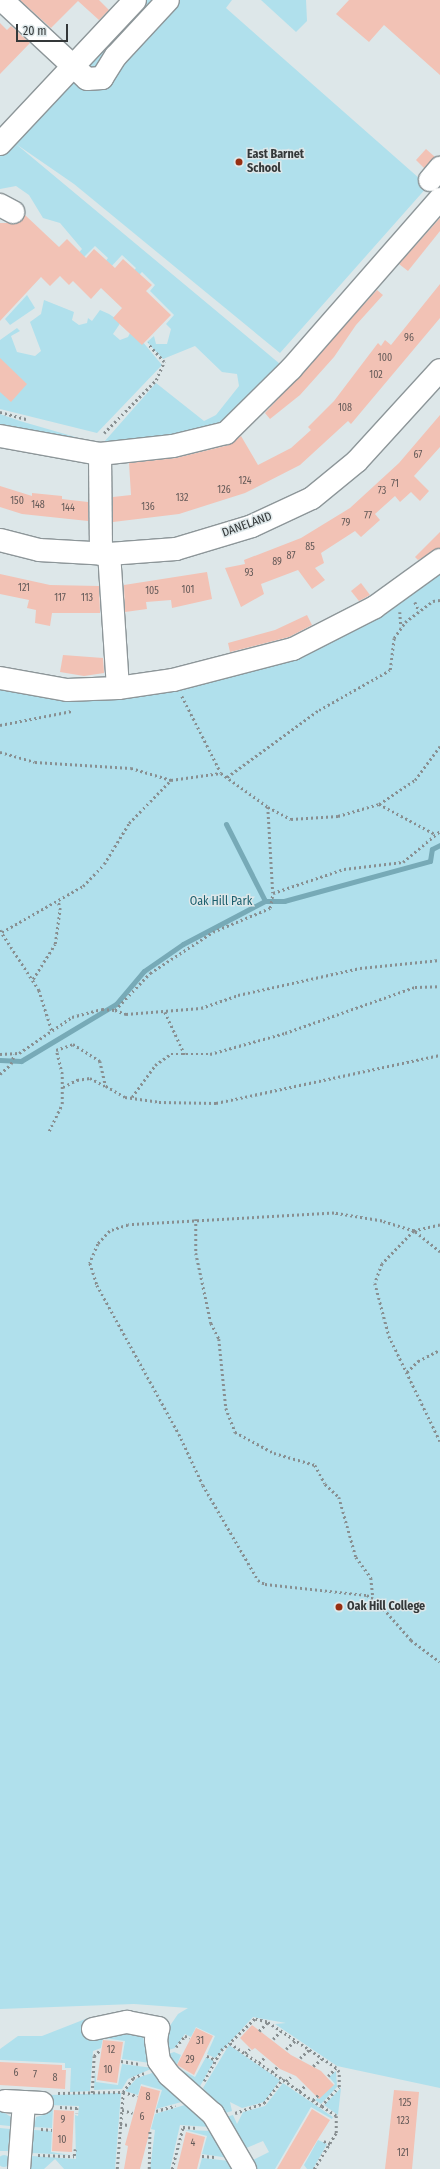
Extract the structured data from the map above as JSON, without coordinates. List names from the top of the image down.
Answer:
{
  "streets": {
    "street": ["DANELAND"]
  },
  "parks": ["Oak Hill Park"],
  "places": ["East Barnet School", "Oak Hill College"],
  "house_numbers": [
    "96",
    "100",
    "102",
    "108",
    "67",
    "124",
    "71",
    "126",
    "73",
    "132",
    "150",
    "148",
    "136",
    "144",
    "77",
    "79",
    "85",
    "87",
    "89",
    "93",
    "121",
    "101",
    "105",
    "117",
    "113",
    "31",
    "12",
    "29",
    "10",
    "6",
    "7",
    "8",
    "8",
    "125",
    "6",
    "9",
    "123",
    "10",
    "4",
    "121"
  ],
  "scale_bar": "20 m"
}
